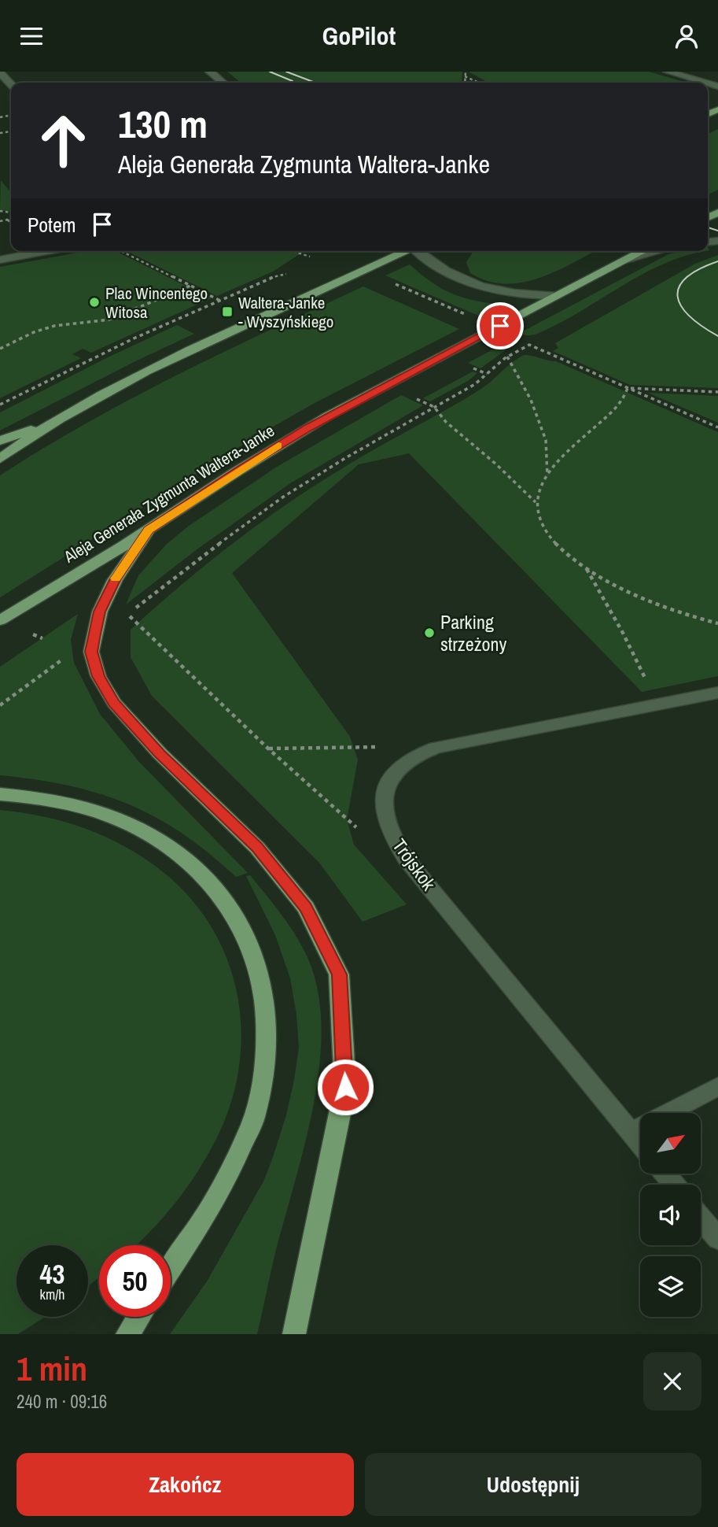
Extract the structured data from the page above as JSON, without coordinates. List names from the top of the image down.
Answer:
{
  "streets": {
    "main road": ["Aleja Generała Zygmunta Waltera-Janke"],
    "street": ["Trójskok"]
  },
  "places": {
    "other": ["Plac Wincentego Witosa", "Parking strzeżony"],
    "transit": ["Waltera-Janke - Wyszyńskiego"]
  },
  "north": "top right",
  "page": {
    "header": "GoPilot",
    "turn": ["130 m", "Aleja Generała Zygmunta Waltera-Janke"],
    "then": "Potem",
    "speed": "43 km/h",
    "limit": "50",
    "heading": ["1 min", "240 m · 09:16"],
    "buttons": ["Zakończ", "Udostępnij"]
  }
}
